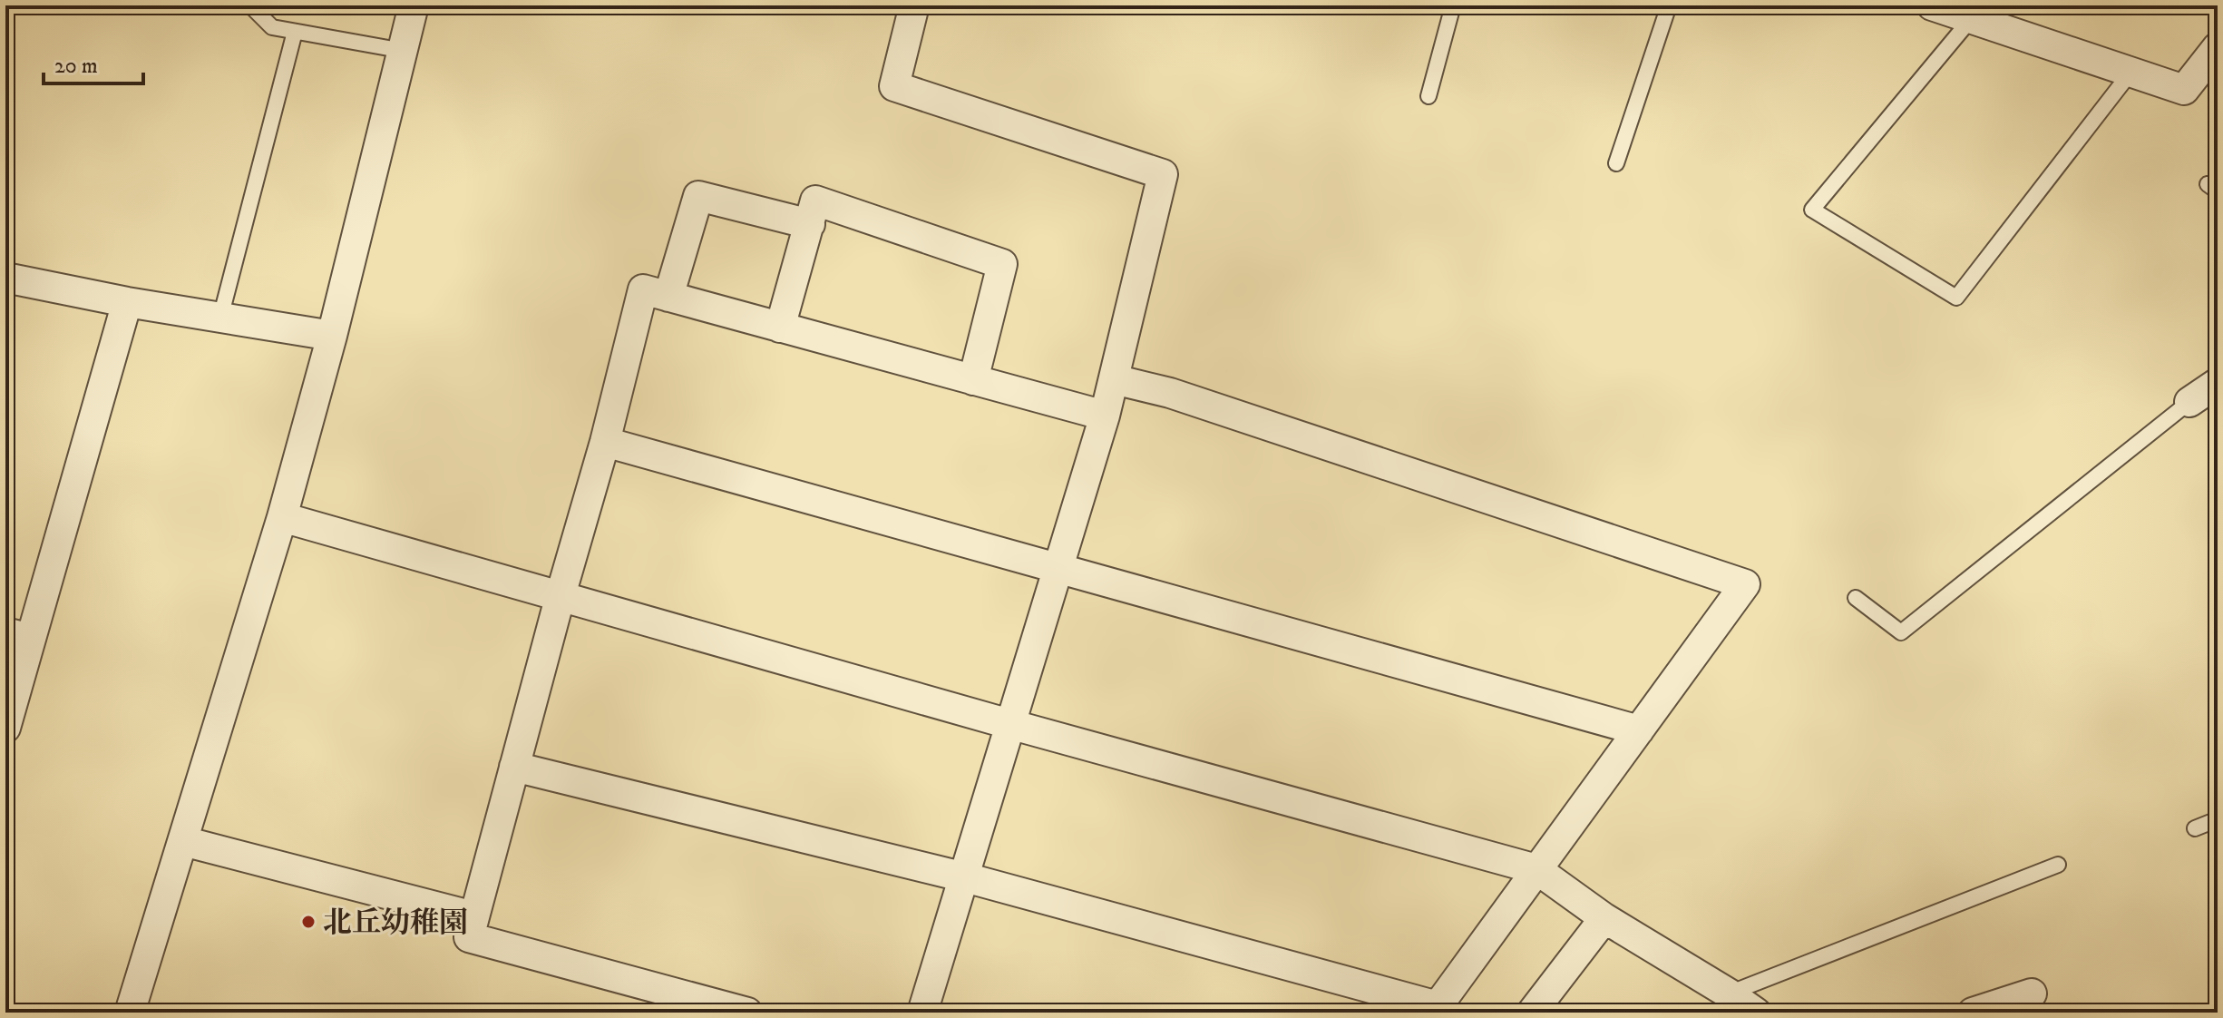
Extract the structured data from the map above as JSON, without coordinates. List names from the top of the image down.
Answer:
{
  "places": ["北丘幼稚園"],
  "scale_bar": "20 m"
}
